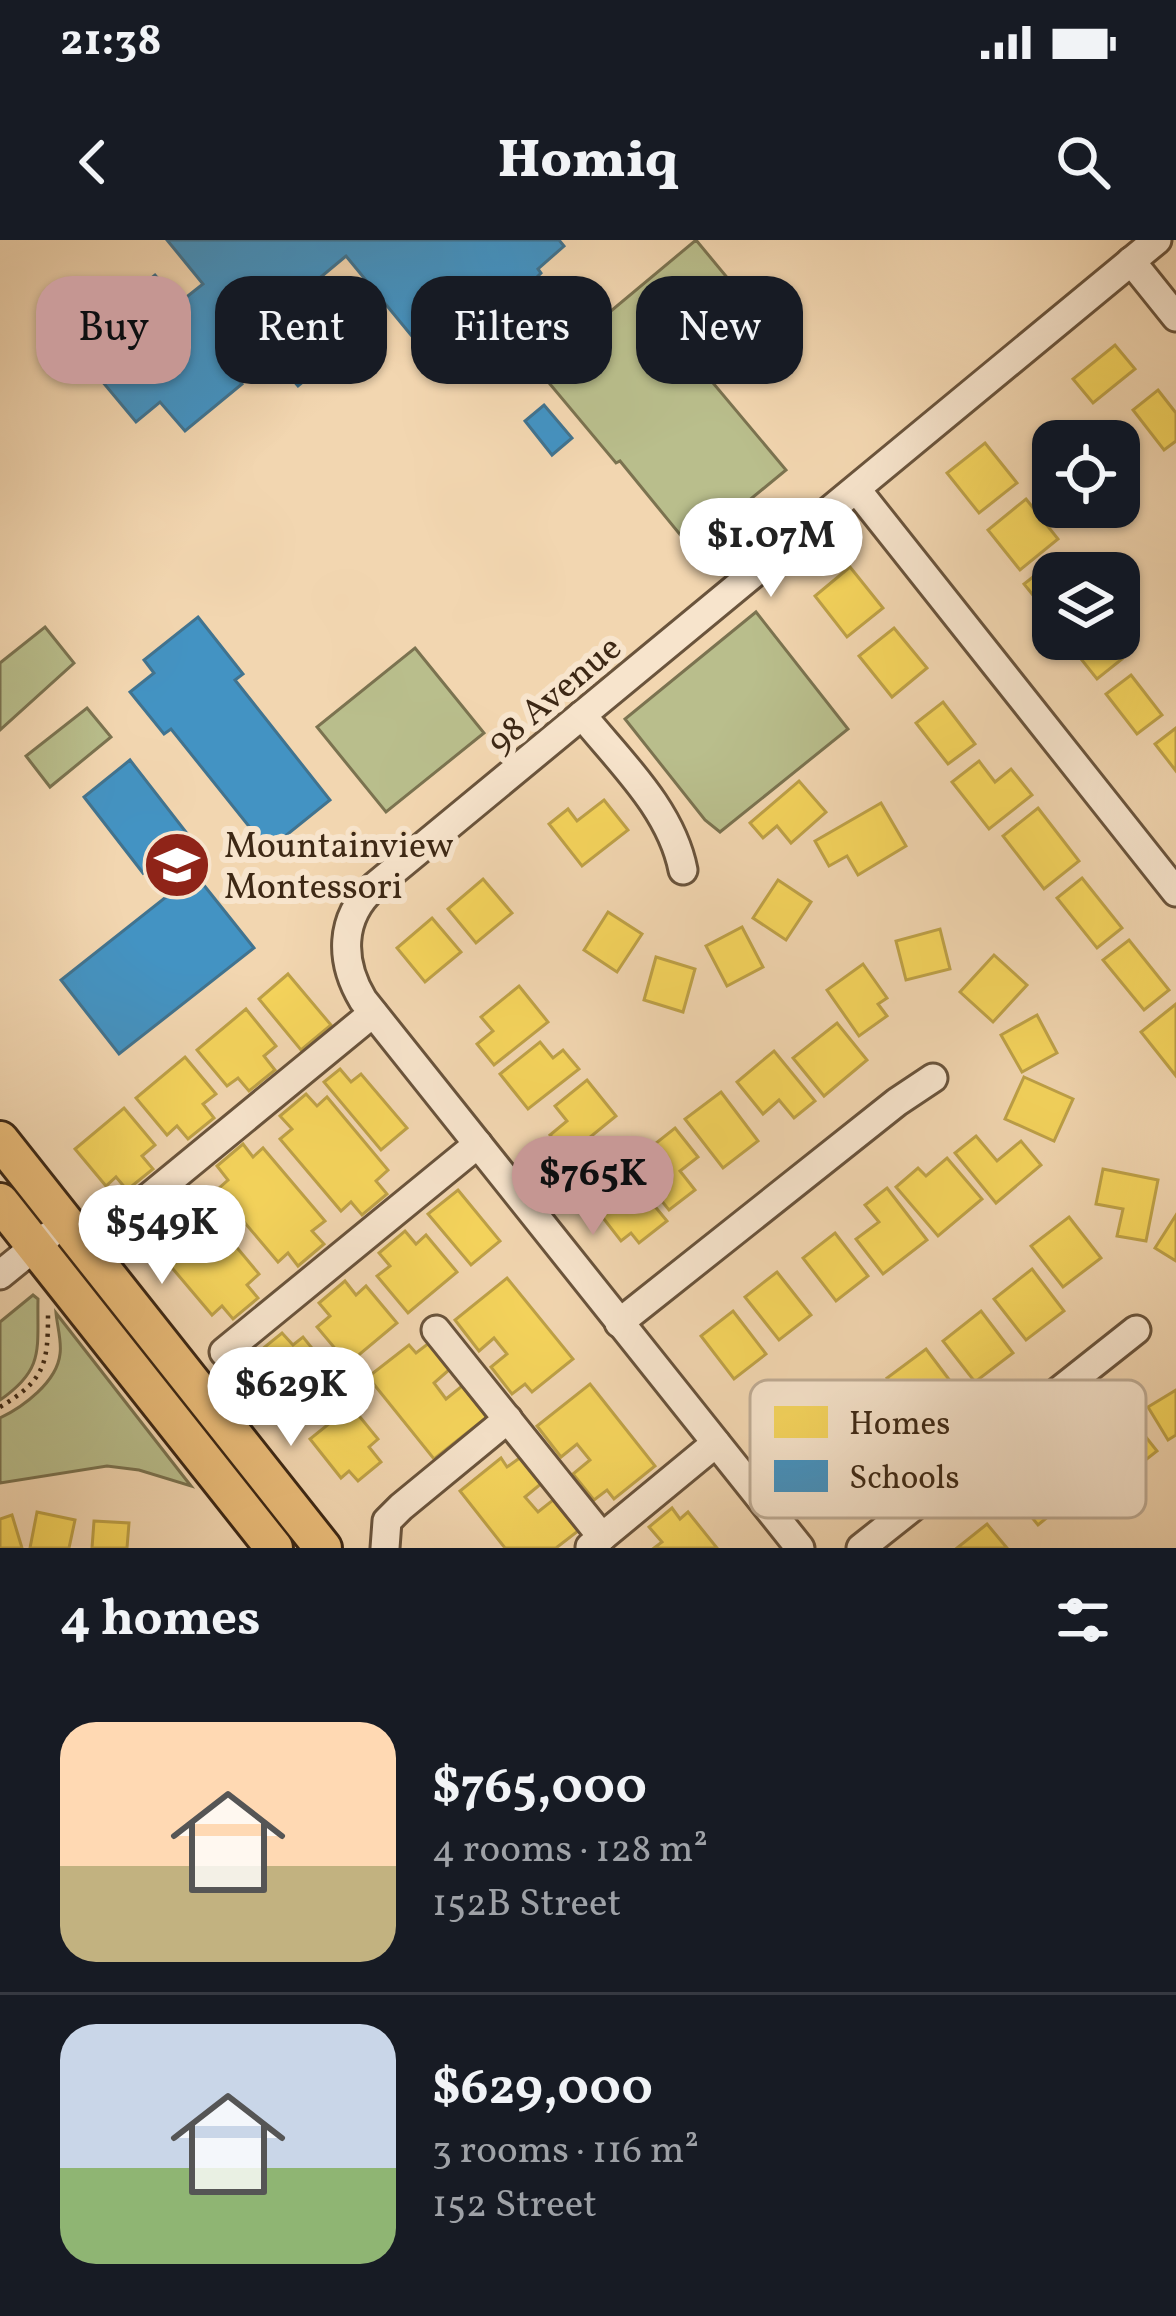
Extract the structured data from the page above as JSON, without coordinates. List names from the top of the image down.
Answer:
{
  "streets": {
    "street": ["98 Avenue"]
  },
  "places": {
    "school or university": ["Mountainview Montessori"]
  },
  "legend": ["Homes", "Schools"],
  "page": {
    "status": "21:38",
    "header": "Homiq",
    "chip": [
      "Buy",
      "Rent",
      "Filters",
      "New"
    ],
    "price": [
      "$1.07M",
      "$765K",
      "$549K",
      "$629K"
    ],
    "heading": "4 homes",
    "list": [
      {
        "name": "$765,000",
        "note": "4 rooms · 128 m² · 152B Street"
      },
      {
        "name": "$629,000",
        "note": "3 rooms · 116 m² · 152 Street"
      }
    ]
  }
}
